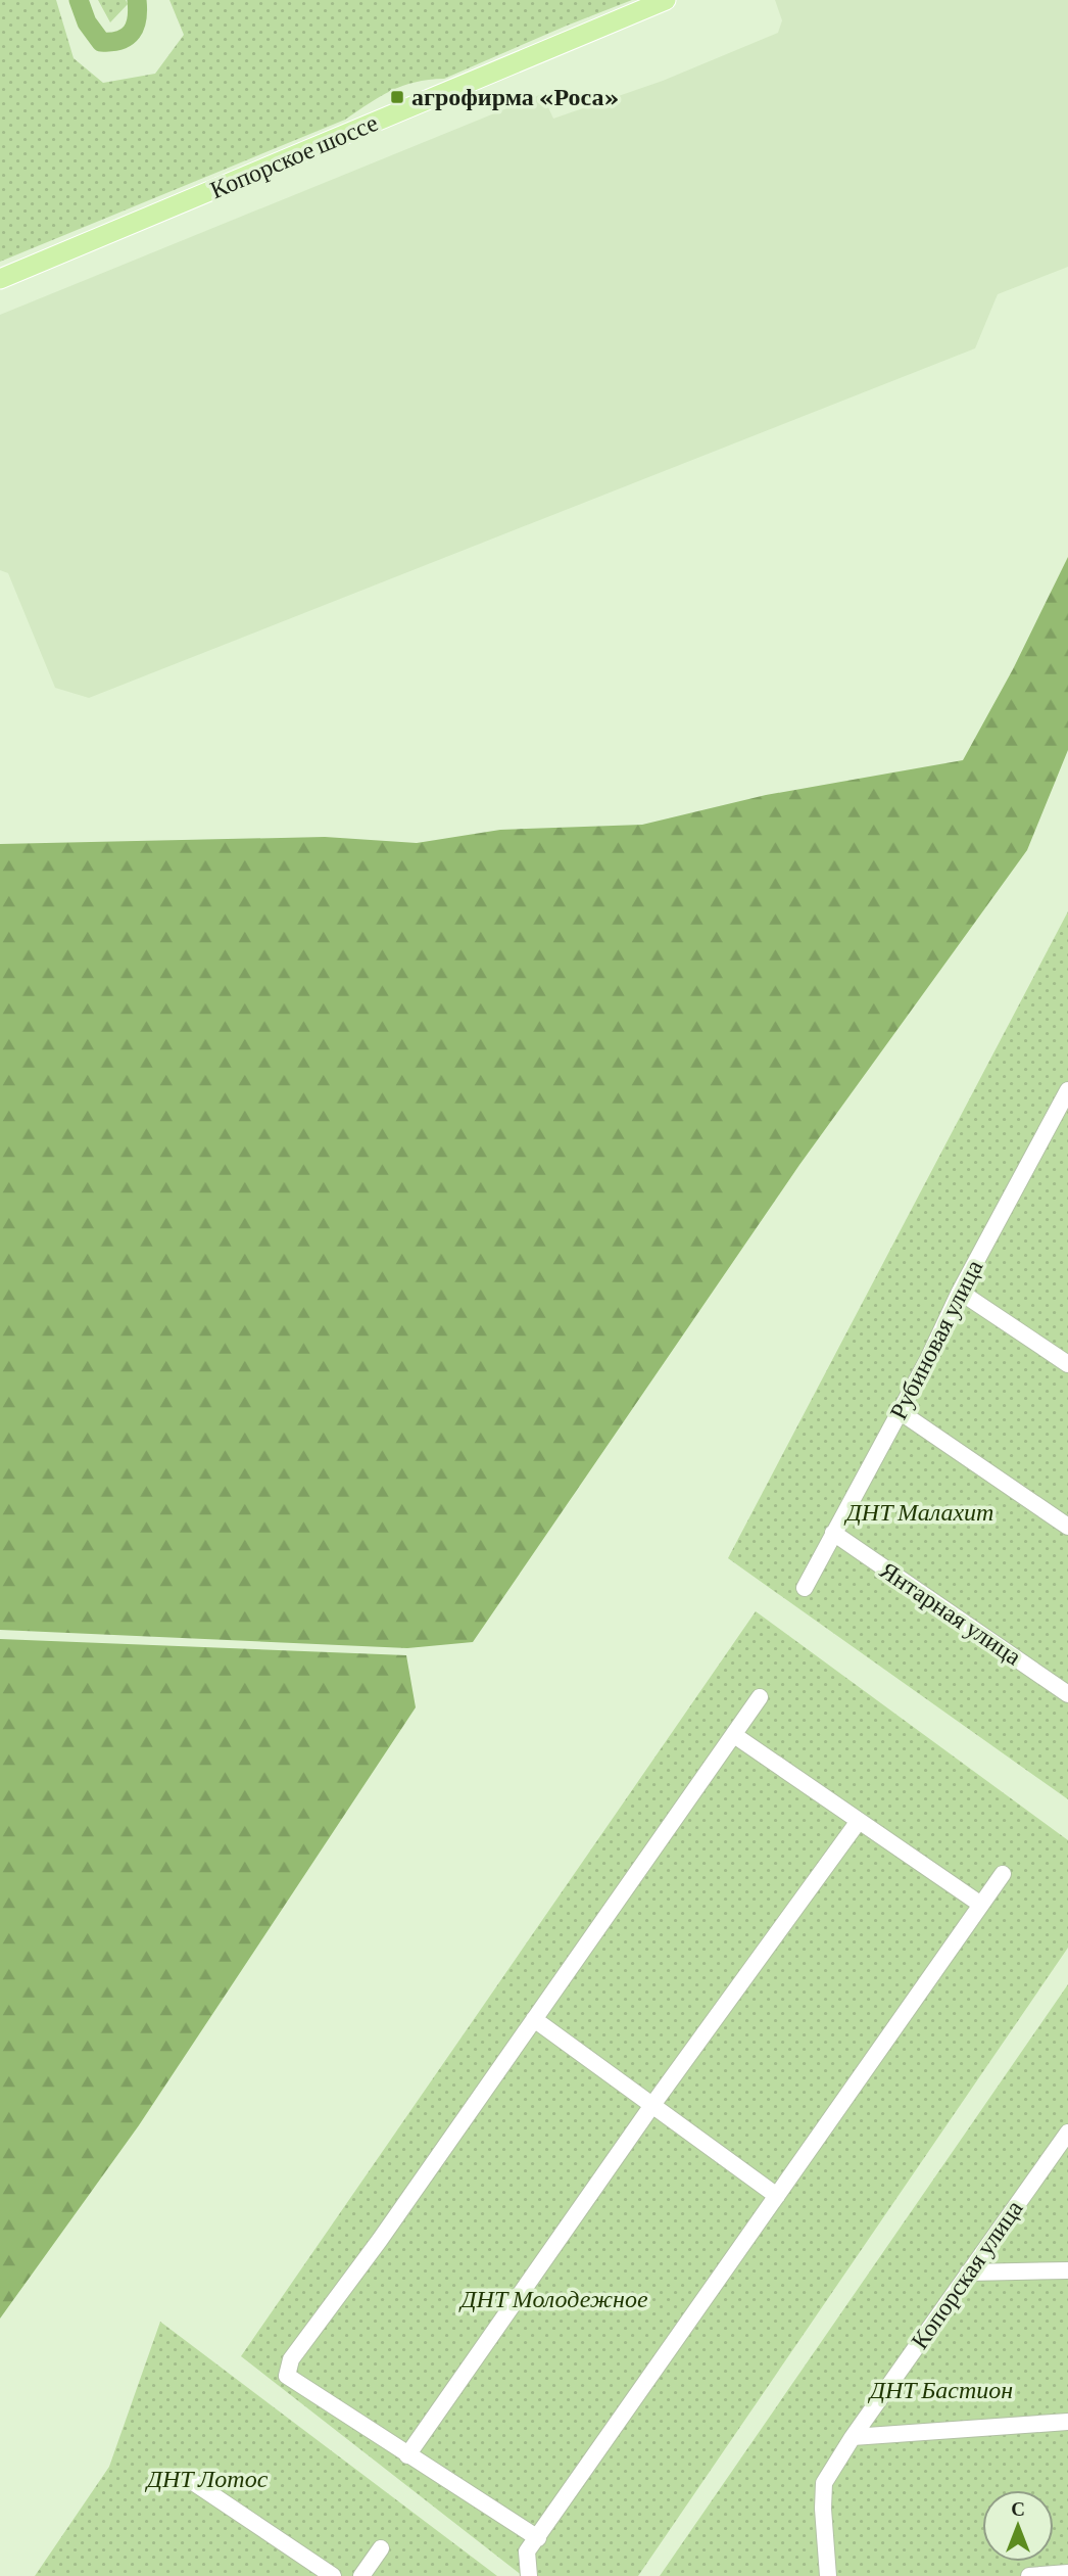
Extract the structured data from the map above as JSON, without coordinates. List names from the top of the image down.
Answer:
{
  "streets": {
    "main road": ["Копорское шоссе"],
    "street": ["Рубиновая улица", "Янтарная улица", "Копорская улица"]
  },
  "crossings": [
    ["Рубиновая улица", "Янтарная улица"]
  ],
  "parks": [
    "ДНТ Малахит",
    "ДНТ Молодежное",
    "ДНТ Бастион",
    "ДНТ Лотос"
  ],
  "places": {
    "transit": ["агрофирма «Роса»"]
  },
  "north": "top"
}
